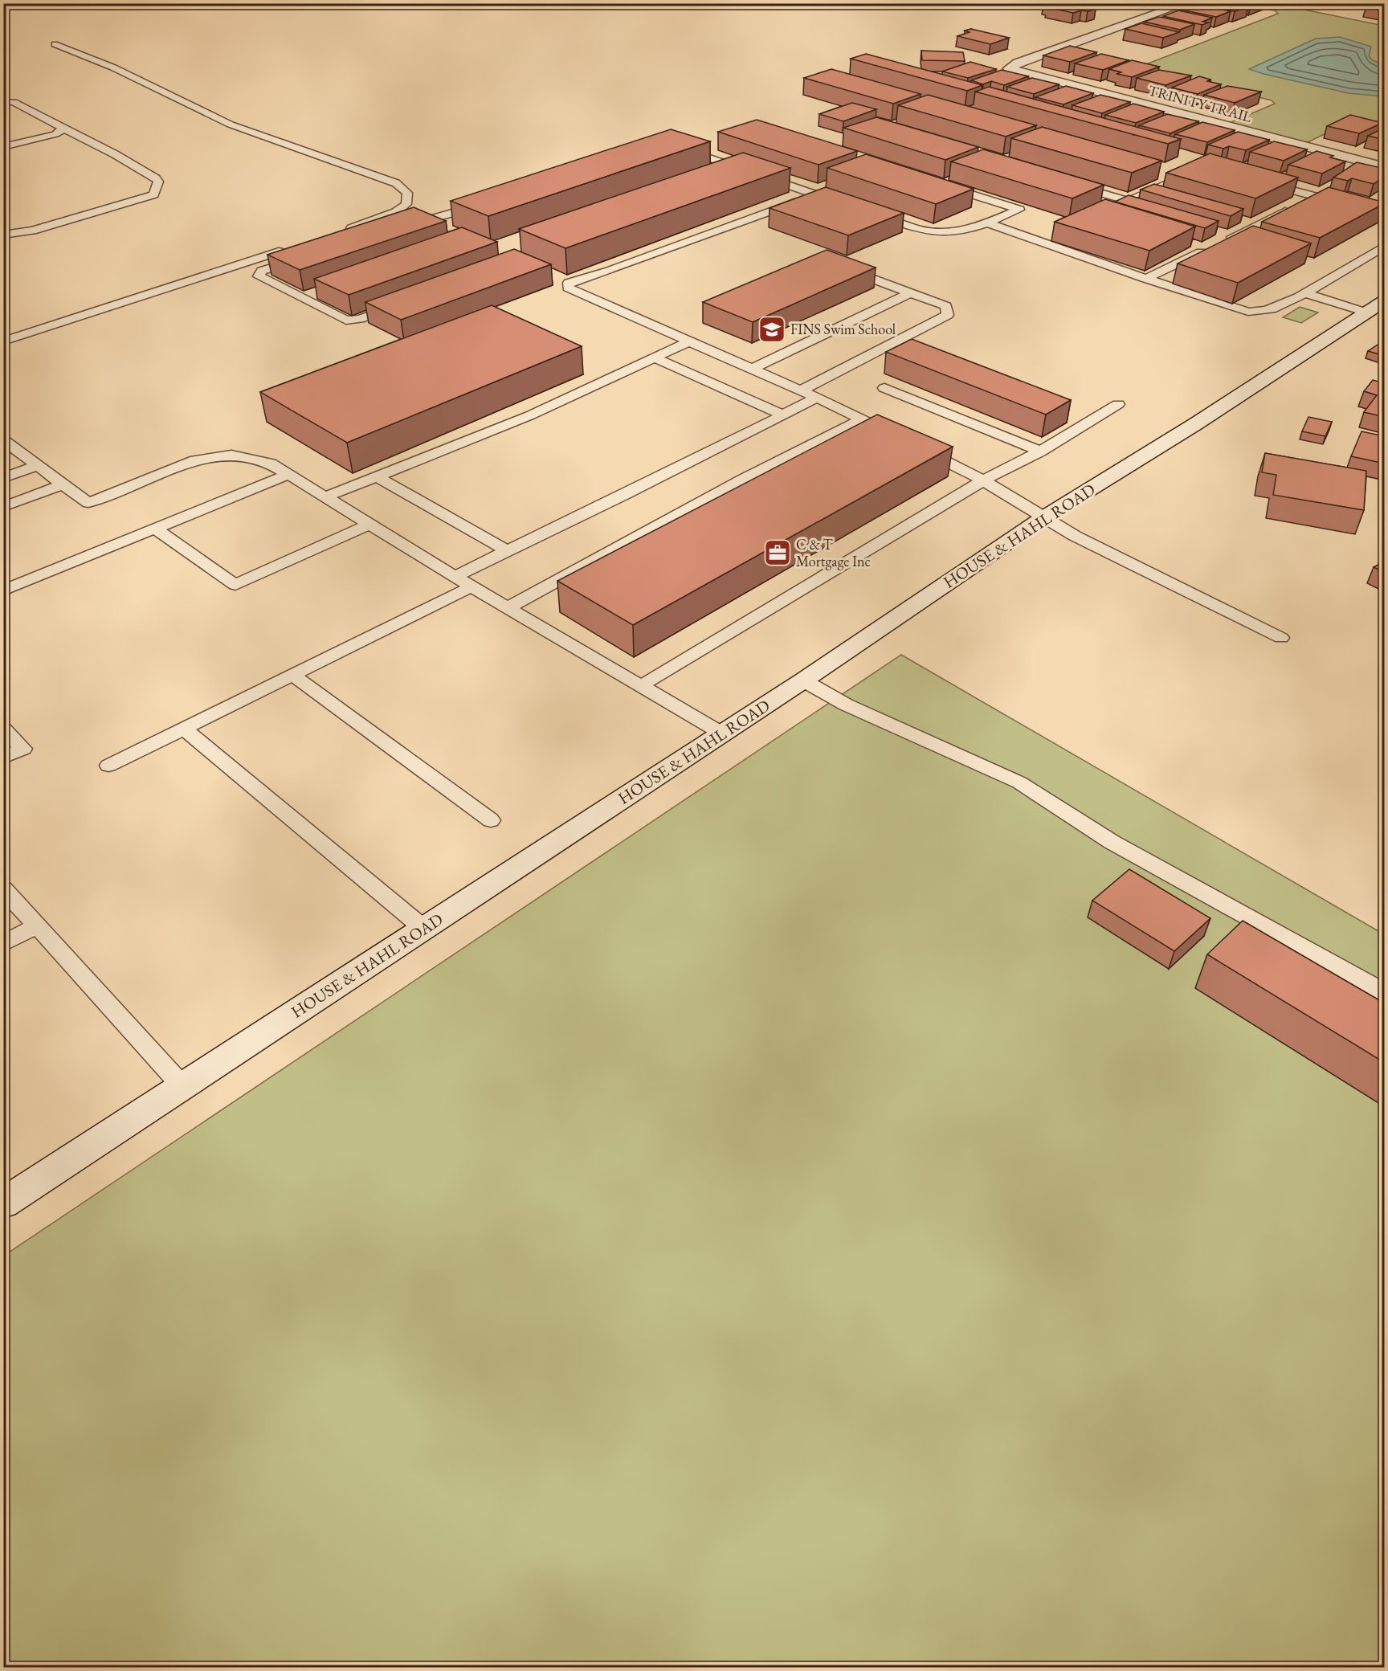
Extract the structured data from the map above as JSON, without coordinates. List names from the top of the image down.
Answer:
{
  "streets": {
    "street": ["TRINITY TRAIL", "HOUSE & HAHL ROAD"]
  },
  "places": {
    "school or university": ["FINS Swim School"],
    "office": ["C & T Mortgage Inc"]
  }
}
